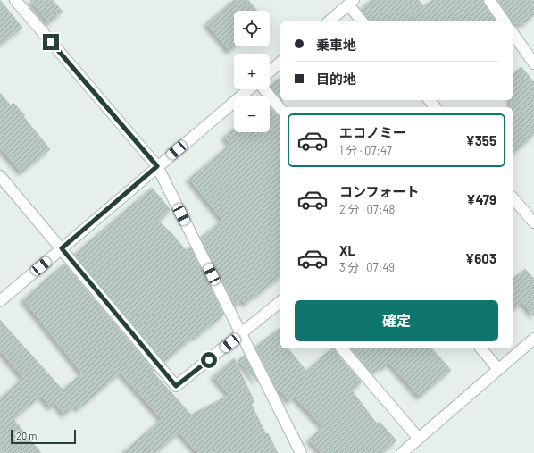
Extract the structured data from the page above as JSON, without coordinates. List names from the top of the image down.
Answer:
{
  "scale_bar": "20 m",
  "page": {
    "map_buttons": ["+", "−"],
    "banner": ["乗車地", "目的地"],
    "list": [
      {
        "name": "エコノミー",
        "note": "1 分 · 07:47",
        "value": "¥355"
      },
      {
        "name": "コンフォート",
        "note": "2 分 · 07:48",
        "value": "¥479"
      },
      {
        "name": "XL",
        "note": "3 分 · 07:49",
        "value": "¥603"
      }
    ],
    "buttons": "確定",
    "scale": "20 m"
  }
}
